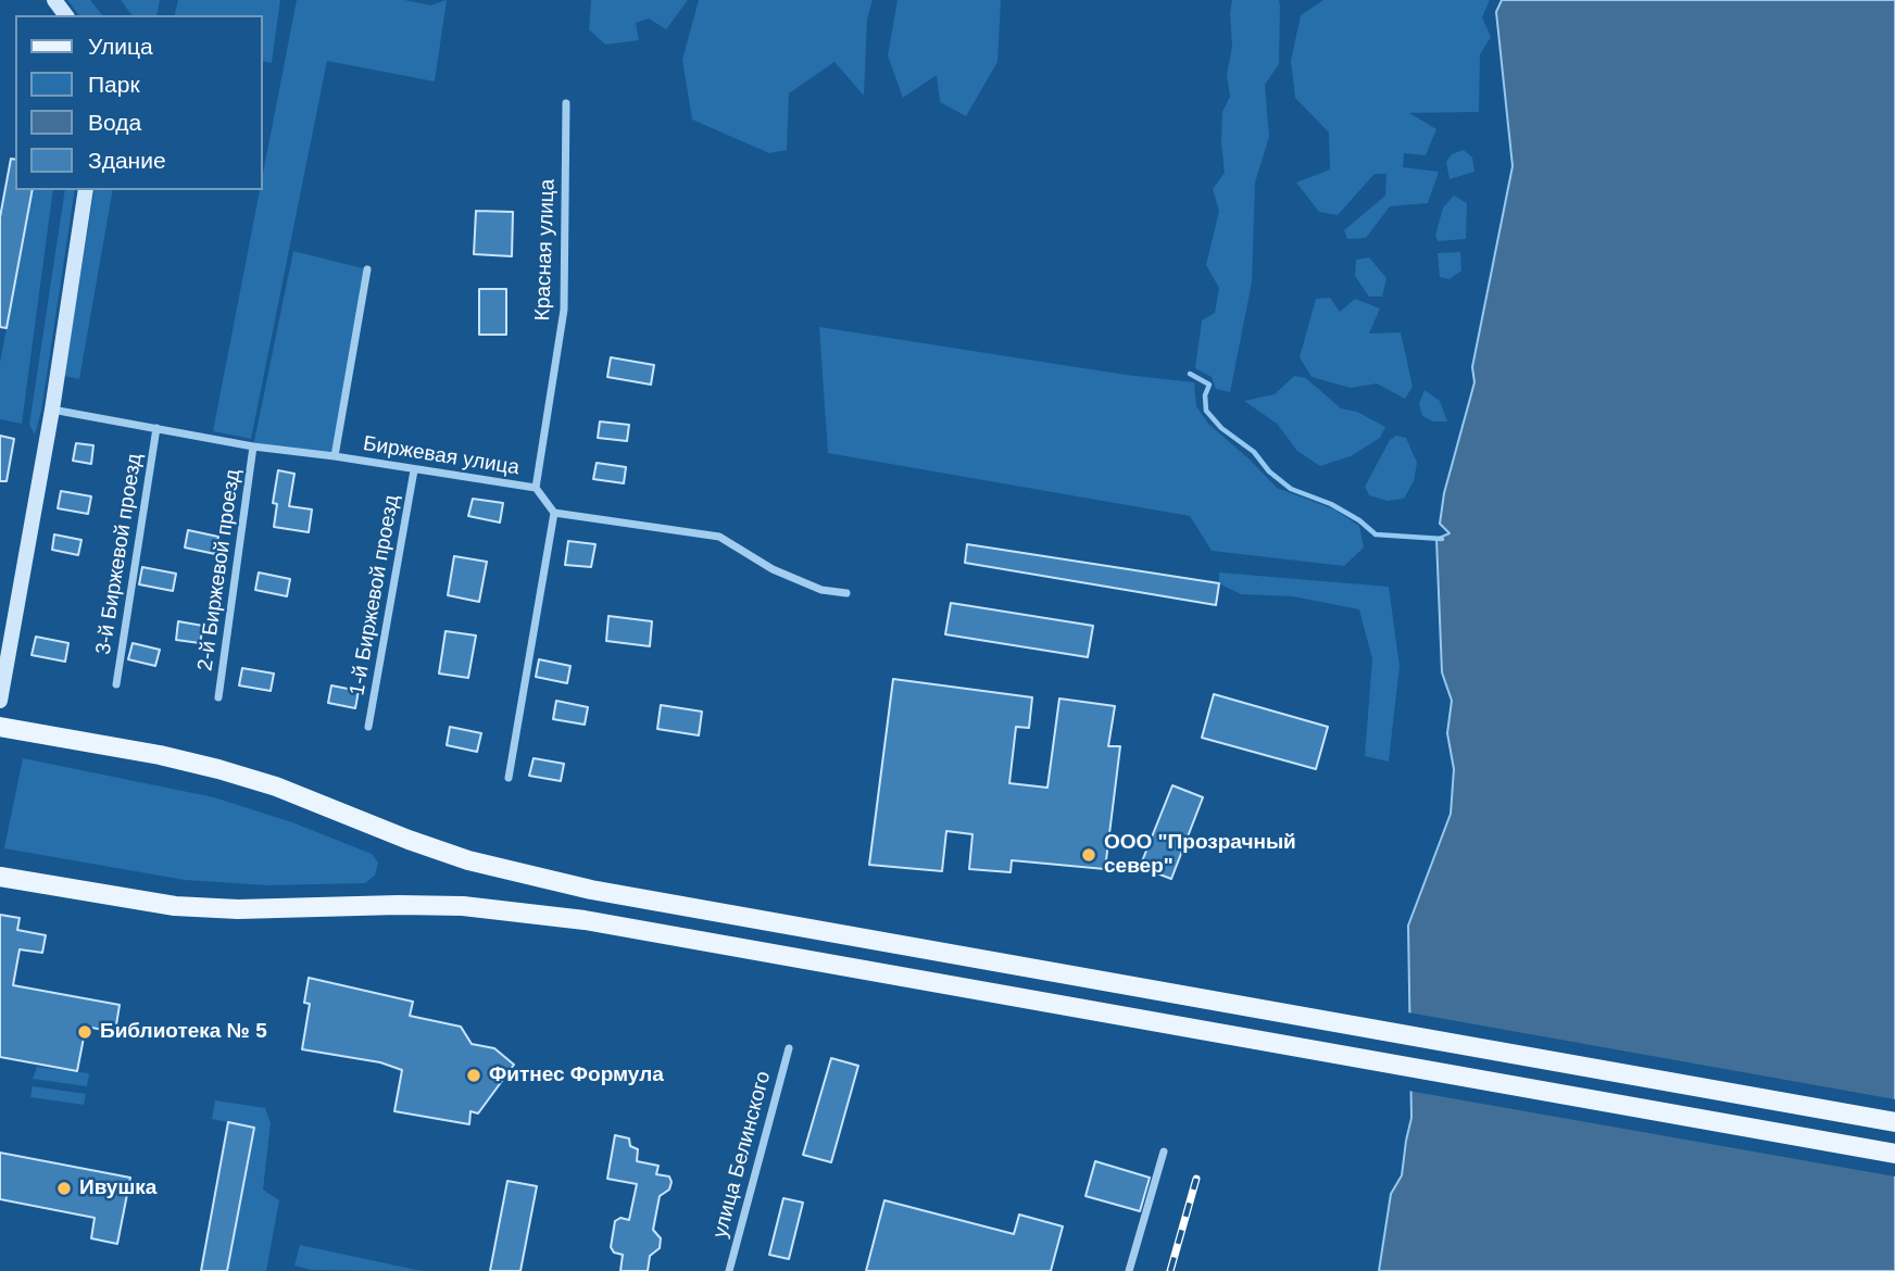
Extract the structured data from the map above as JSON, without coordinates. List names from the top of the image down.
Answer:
{
  "streets": {
    "street": [
      "Красная улица",
      "Биржевая улица",
      "3-й Биржевой проезд",
      "2-й Биржевой проезд",
      "1-й Биржевой проезд",
      "улица Белинского"
    ]
  },
  "crossings": [
    ["Красная улица", "Биржевая улица"],
    ["Биржевая улица", "3-й Биржевой проезд"],
    ["Биржевая улица", "2-й Биржевой проезд"],
    ["Биржевая улица", "1-й Биржевой проезд"]
  ],
  "places": [
    "ООО \"Прозрачный север\"",
    "Библиотека № 5",
    "Фитнес Формула",
    "Ивушка"
  ],
  "legend": [
    "Улица",
    "Парк",
    "Вода",
    "Здание"
  ]
}
